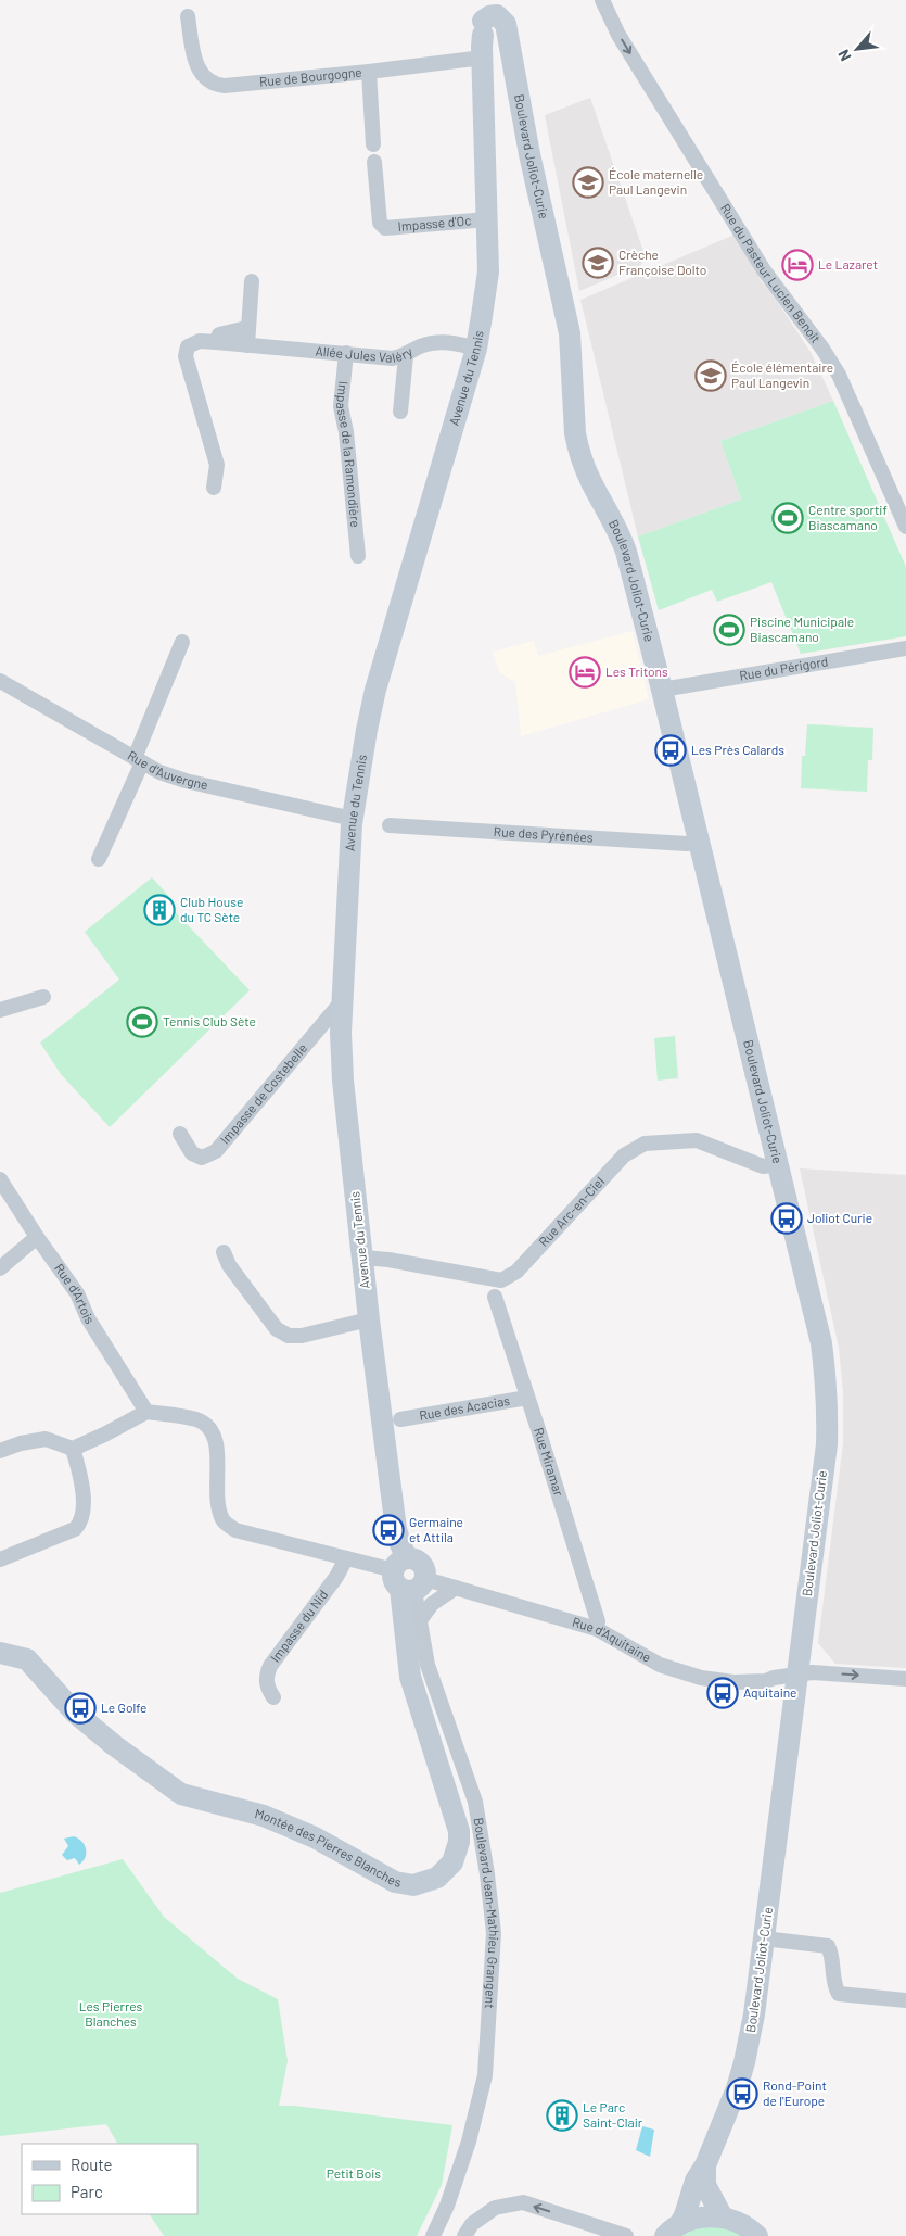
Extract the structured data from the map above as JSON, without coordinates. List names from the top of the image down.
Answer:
{
  "streets": {
    "main road": ["Boulevard Joliot-Curie", "Avenue du Tennis", "Montée des Pierres Blanches"],
    "street": [
      "Rue de Bourgogne",
      "Impasse d'Oc",
      "Rue du Pasteur Lucien Benoît",
      "Allée Jules Valéry",
      "Impasse de la Ramondière",
      "Rue du Périgord",
      "Rue d'Auvergne",
      "Rue des Pyrénées",
      "Impasse de Costebelle",
      "Rue Arc-en-Ciel",
      "Rue d'Artois",
      "Rue des Acacias",
      "Rue Miramar",
      "Impasse du Nid",
      "Rue d'Aquitaine",
      "Boulevard Jean-Mathieu Grangent"
    ]
  },
  "crossings": [
    ["Rue de Bourgogne", "Boulevard Joliot-Curie"],
    ["Rue de Bourgogne", "Avenue du Tennis"],
    ["Boulevard Joliot-Curie", "Avenue du Tennis"],
    ["Boulevard Joliot-Curie", "Rue du Périgord"],
    ["Boulevard Joliot-Curie", "Rue des Pyrénées"],
    ["Boulevard Joliot-Curie", "Rue Arc-en-Ciel"],
    ["Boulevard Joliot-Curie", "Rue d'Aquitaine"],
    ["Impasse d'Oc", "Avenue du Tennis"],
    ["Allée Jules Valéry", "Avenue du Tennis"],
    ["Allée Jules Valéry", "Impasse de la Ramondière"],
    ["Avenue du Tennis", "Rue d'Auvergne"],
    ["Avenue du Tennis", "Impasse de Costebelle"],
    ["Avenue du Tennis", "Rue Arc-en-Ciel"],
    ["Avenue du Tennis", "Rue d'Aquitaine"],
    ["Avenue du Tennis", "Montée des Pierres Blanches"],
    ["Avenue du Tennis", "Boulevard Jean-Mathieu Grangent"],
    ["Rue d'Artois", "Rue d'Aquitaine"],
    ["Rue des Acacias", "Rue Miramar"],
    ["Rue Miramar", "Rue d'Aquitaine"],
    ["Impasse du Nid", "Rue d'Aquitaine"],
    ["Rue d'Aquitaine", "Montée des Pierres Blanches"],
    ["Rue d'Aquitaine", "Boulevard Jean-Mathieu Grangent"],
    ["Montée des Pierres Blanches", "Boulevard Jean-Mathieu Grangent"]
  ],
  "one_way": ["Rue du Pasteur Lucien Benoît"],
  "parks": ["Les Pierres Blanches", "Petit Bois"],
  "places": {
    "school or university": ["École maternelle Paul Langevin", "Crèche Françoise Dolto", "École élémentaire Paul Langevin"],
    "hotel": ["Le Lazaret", "Les Tritons"],
    "sports": ["Centre sportif Biascamano", "Piscine Municipale Biascamano", "Tennis Club Sète"],
    "bus stop": [
      "Les Près Calards",
      "Joliot Curie",
      "Germaine et Attila",
      "Aquitaine",
      "Le Golfe",
      "Rond-Point de l'Europe"
    ],
    "building": ["Club House du TC Sète", "Le Parc Saint-Clair"]
  },
  "legend": ["Route", "Parc"],
  "north": "bottom left"
}
